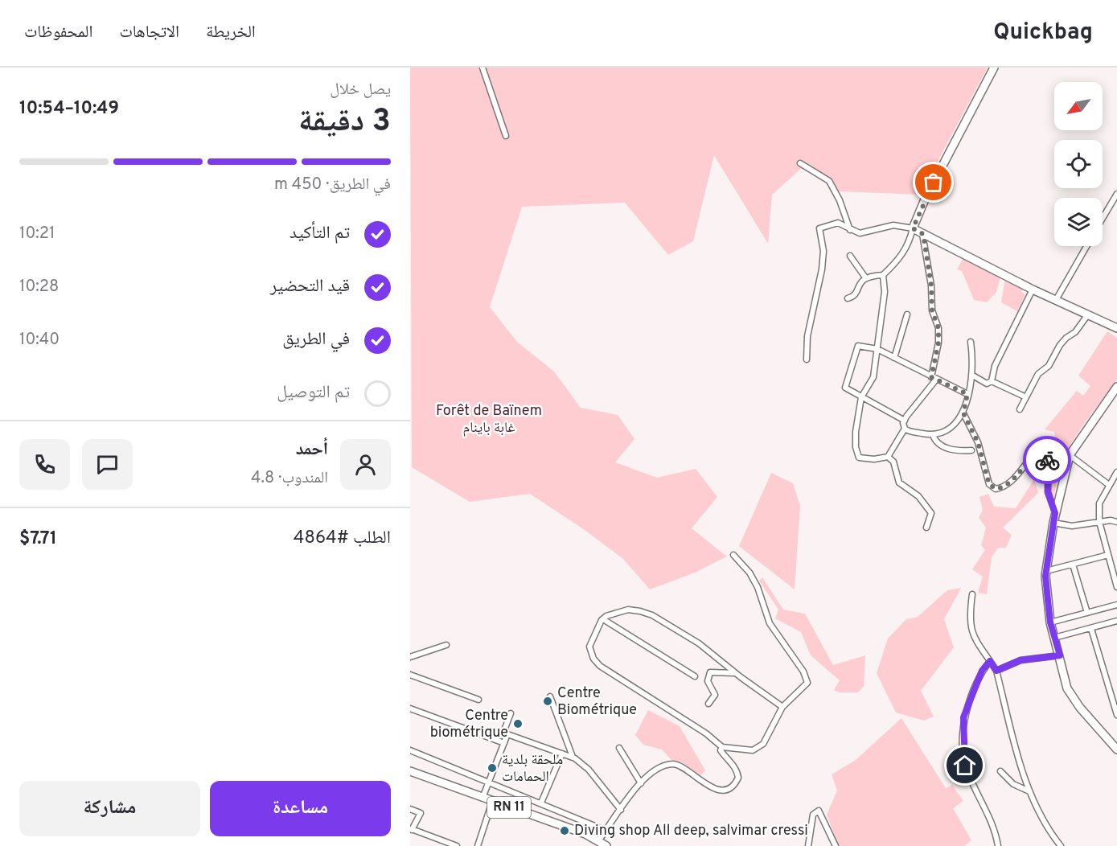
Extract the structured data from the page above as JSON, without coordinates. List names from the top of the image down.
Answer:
{
  "streets": {
    "street": ["RN 11"]
  },
  "parks": ["Forêt de Baïnem غابة باينام"],
  "places": [
    "Centre Biométrique",
    "Centre biométrique",
    "ملحقة بلدية الحمامات",
    "Diving shop All deep, salvimar cressi"
  ],
  "north": "bottom left",
  "page": {
    "header": "Quickbag",
    "nav": ["الخريطة", "الاتجاهات", "المحفوظات"],
    "heading": ["3 دقيقة", "يصل خلال", "10:49–10:54"],
    "panel": [
      "أحمد",
      "المندوب · 4.8",
      "الطلب #4864",
      "$7.71"
    ],
    "bar": "في الطريق · 450 m",
    "list": [
      ["تم التأكيد", "10:21"],
      ["قيد التحضير", "10:28"],
      ["في الطريق", "10:40"],
      "تم التوصيل"
    ],
    "buttons": ["مساعدة", "مشاركة"]
  }
}
